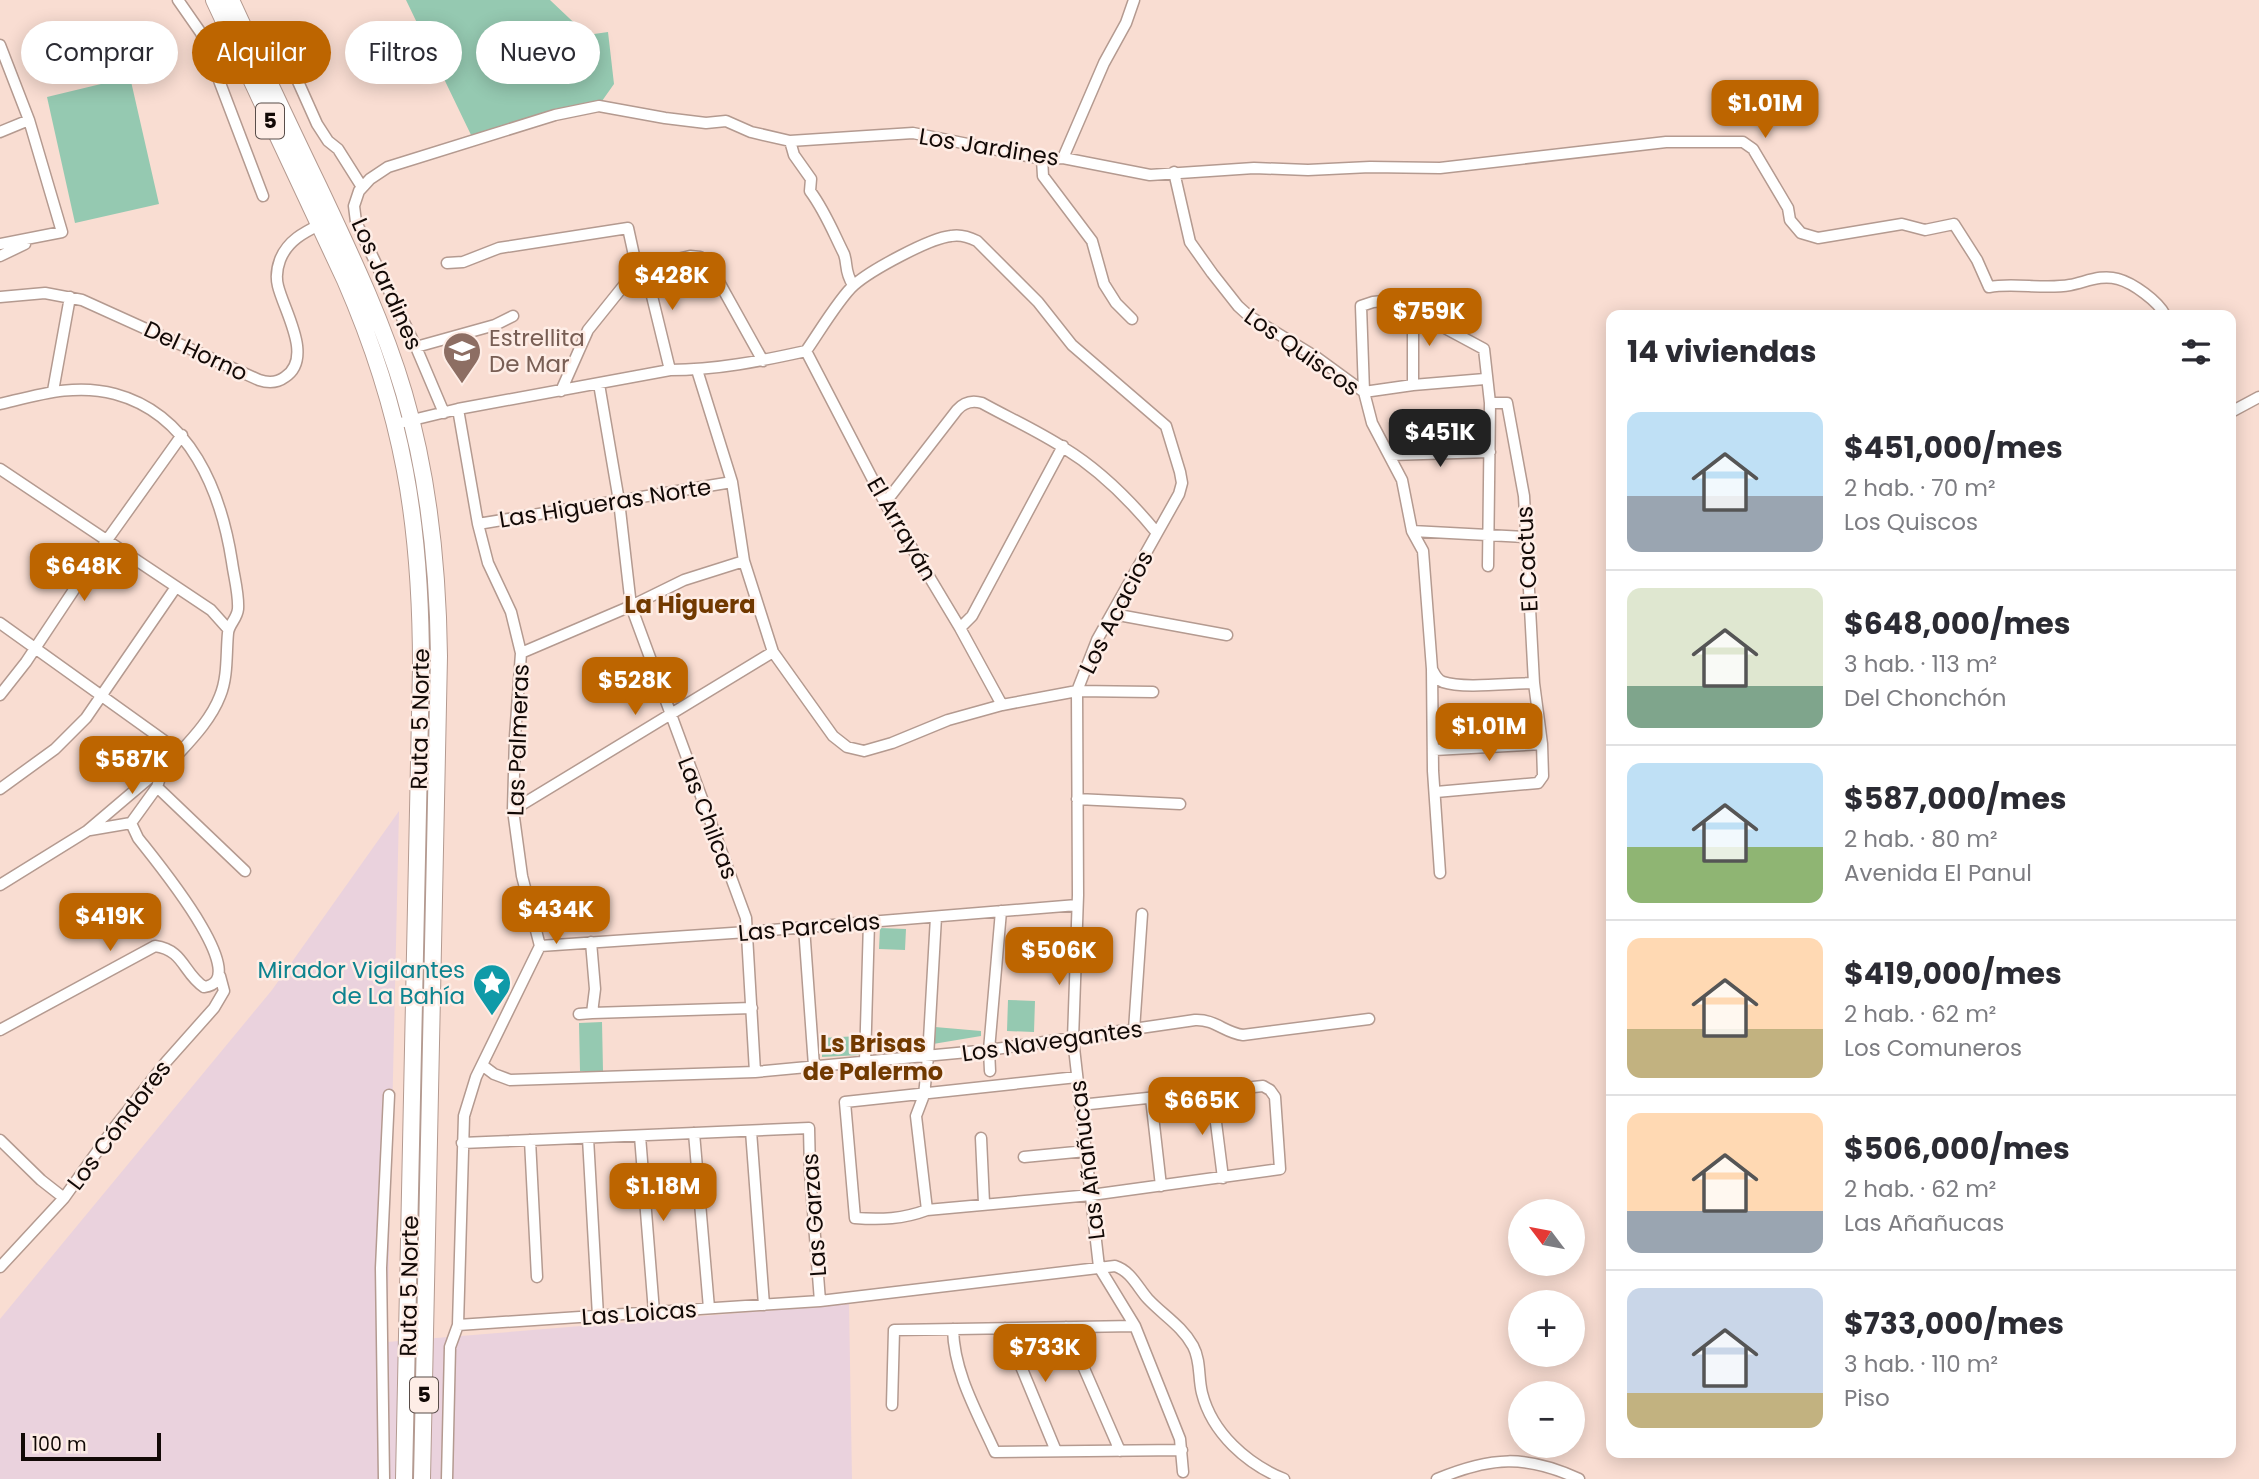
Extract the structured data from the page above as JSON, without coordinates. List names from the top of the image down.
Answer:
{
  "streets": {
    "highway": ["5", "Ruta 5 Norte"],
    "street": [
      "Los Jardines",
      "Del Horno",
      "Los Quiscos",
      "Las Higueras Norte",
      "El Arrayán",
      "El Cactus",
      "Los Acacios",
      "Las Palmeras",
      "Las Chilcas",
      "Las Parcelas",
      "Los Navegantes",
      "Los Cóndores",
      "Las Añañucas",
      "Las Garzas",
      "Las Loicas"
    ]
  },
  "crossings": [
    ["Los Jardines", "Los Quiscos"],
    ["Del Horno", "Ruta 5 Norte"],
    ["Los Quiscos", "El Cactus"],
    ["Las Higueras Norte", "Las Palmeras"],
    ["Las Higueras Norte", "Las Chilcas"],
    ["Los Acacios", "Las Añañucas"],
    ["Las Palmeras", "Las Parcelas"],
    ["Las Chilcas", "Las Parcelas"],
    ["Las Chilcas", "Los Navegantes"],
    ["Las Parcelas", "Las Añañucas"],
    ["Los Navegantes", "Las Añañucas"],
    ["Las Añañucas", "Las Loicas"],
    ["Las Garzas", "Las Loicas"]
  ],
  "districts": ["La Higuera", "Ls Brisas de Palermo"],
  "places": {
    "school or university": ["Estrellita De Mar"],
    "place": ["Mirador Vigilantes de La Bahía"]
  },
  "scale_bar": "100 m",
  "north": "top left",
  "page": {
    "chip": [
      "Comprar",
      "Alquilar",
      "Filtros",
      "Nuevo"
    ],
    "price": [
      "$1.01M",
      "$428K",
      "$759K",
      "$451K",
      "$648K",
      "$528K",
      "$1.01M",
      "$587K",
      "$434K",
      "$419K",
      "$506K",
      "$665K",
      "$1.18M",
      "$733K"
    ],
    "heading": "14 viviendas",
    "list": [
      {
        "name": "$451,000/mes",
        "note": "2 hab. · 70 m² · Los Quiscos"
      },
      {
        "name": "$648,000/mes",
        "note": "3 hab. · 113 m² · Del Chonchón"
      },
      {
        "name": "$587,000/mes",
        "note": "2 hab. · 80 m² · Avenida El Panul"
      },
      {
        "name": "$419,000/mes",
        "note": "2 hab. · 62 m² · Los Comuneros"
      },
      {
        "name": "$506,000/mes",
        "note": "2 hab. · 62 m² · Las Añañucas"
      },
      {
        "name": "$733,000/mes",
        "note": "3 hab. · 110 m² · Piso"
      }
    ],
    "map_buttons": ["+", "−"],
    "scale": "100 m"
  }
}
